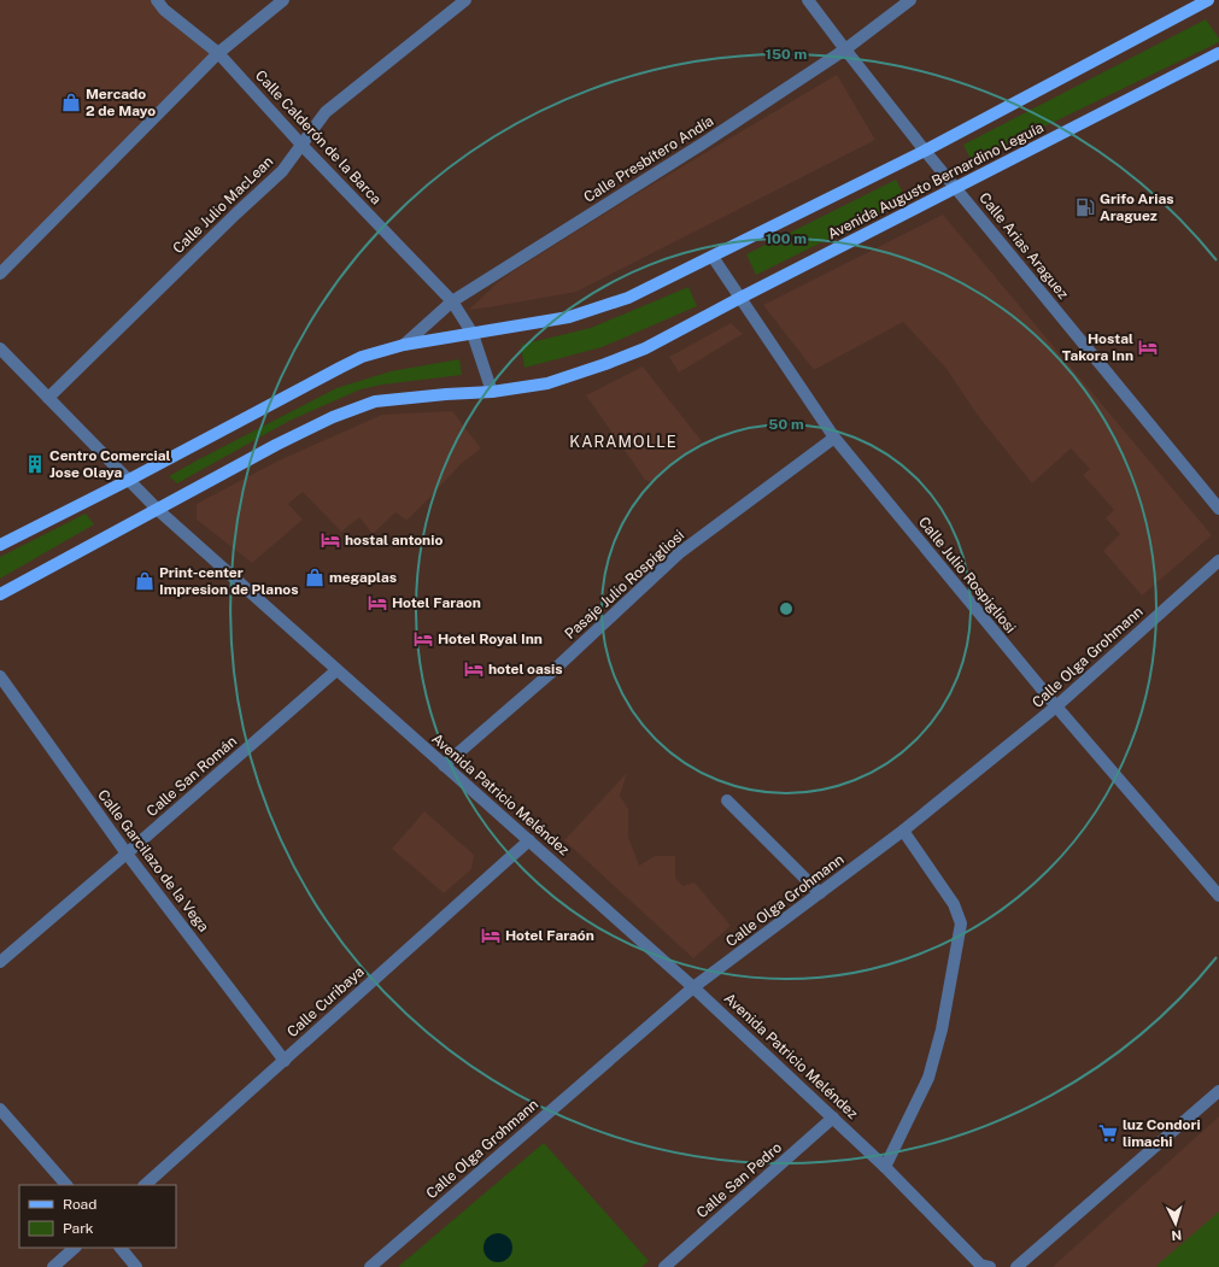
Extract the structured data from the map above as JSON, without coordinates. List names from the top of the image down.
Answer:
{
  "streets": {
    "main road": ["Avenida Augusto Bernardino Leguía"],
    "street": [
      "Calle Calderón de la Barca",
      "Calle Presbítero Andía",
      "Calle Julio MacLean",
      "Calle Arias Araguez",
      "Calle Julio Rospigliosi",
      "Pasaje Julio Rospigliosi",
      "Calle Olga Grohmann",
      "Calle San Román",
      "Avenida Patricio Meléndez",
      "Calle Garcilazo de la Vega",
      "Calle Curibaya",
      "Calle San Pedro"
    ]
  },
  "crossings": [
    ["Calle Calderón de la Barca", "Calle Presbítero Andía"],
    ["Calle Calderón de la Barca", "Avenida Augusto Bernardino Leguía"],
    ["Calle Calderón de la Barca", "Calle Julio MacLean"],
    ["Calle Presbítero Andía", "Calle Arias Araguez"],
    ["Avenida Augusto Bernardino Leguía", "Calle Arias Araguez"],
    ["Avenida Augusto Bernardino Leguía", "Calle Julio Rospigliosi"],
    ["Avenida Augusto Bernardino Leguía", "Avenida Patricio Meléndez"],
    ["Calle Julio MacLean", "Avenida Patricio Meléndez"],
    ["Calle Julio Rospigliosi", "Pasaje Julio Rospigliosi"],
    ["Calle Julio Rospigliosi", "Calle Olga Grohmann"],
    ["Pasaje Julio Rospigliosi", "Avenida Patricio Meléndez"],
    ["Calle Olga Grohmann", "Avenida Patricio Meléndez"],
    ["Calle San Román", "Avenida Patricio Meléndez"],
    ["Calle San Román", "Calle Garcilazo de la Vega"],
    ["Avenida Patricio Meléndez", "Calle Curibaya"],
    ["Avenida Patricio Meléndez", "Calle San Pedro"],
    ["Calle Garcilazo de la Vega", "Calle Curibaya"]
  ],
  "districts": ["KARAMOLLE"],
  "places": {
    "shop": ["Mercado 2 de Mayo", "megaplas", "Print-center Impresion de Planos"],
    "fuel station": ["Grifo Arias Araguez"],
    "hotel": [
      "Hostal Takora Inn",
      "hostal antonio",
      "Hotel Faraon",
      "Hotel Royal Inn",
      "hotel oasis",
      "Hotel Faraón"
    ],
    "building": ["Centro Comercial Jose Olaya"],
    "supermarket": ["luz Condori limachi"]
  },
  "legend": ["Road", "Park"],
  "north": "bottom",
  "rings": ["150 m", "100 m", "50 m"]
}
